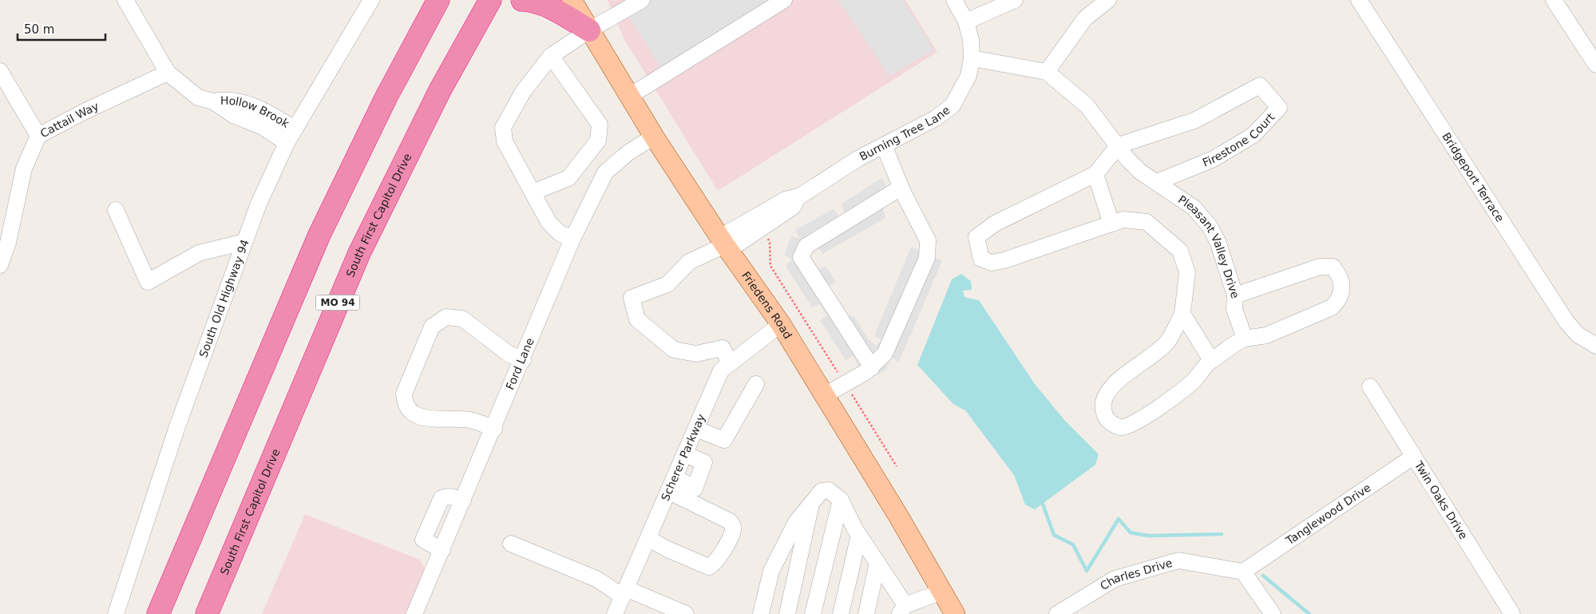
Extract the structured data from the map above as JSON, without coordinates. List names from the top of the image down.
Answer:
{
  "streets": {
    "highway": ["South First Capitol Drive", "MO 94"],
    "main road": ["Friedens Road"],
    "street": [
      "Hollow Brook",
      "Cattail Way",
      "Burning Tree Lane",
      "Firestone Court",
      "Bridgeport Terrace",
      "Pleasant Valley Drive",
      "South Old Highway 94",
      "Ford Lane",
      "Scherer Parkway",
      "Twin Oaks Drive",
      "Tanglewood Drive",
      "Charles Drive"
    ]
  },
  "crossings": [
    ["Hollow Brook", "Cattail Way"],
    ["Hollow Brook", "South Old Highway 94"],
    ["Burning Tree Lane", "Pleasant Valley Drive"],
    ["Burning Tree Lane", "Friedens Road"],
    ["Burning Tree Lane", "Scherer Parkway"],
    ["Firestone Court", "Pleasant Valley Drive"],
    ["Friedens Road", "Ford Lane"],
    ["Friedens Road", "Scherer Parkway"],
    ["Twin Oaks Drive", "Tanglewood Drive"],
    ["Tanglewood Drive", "Charles Drive"]
  ],
  "scale_bar": "50 m"
}
